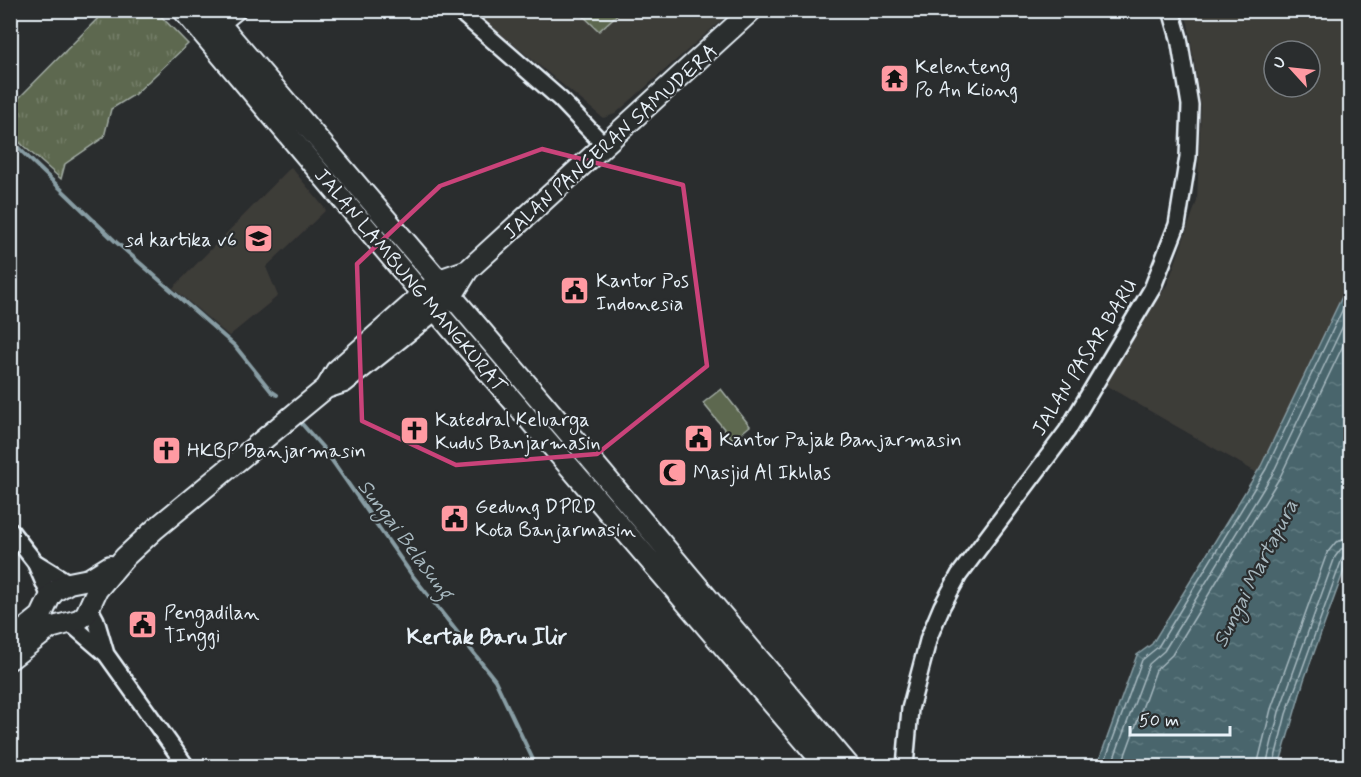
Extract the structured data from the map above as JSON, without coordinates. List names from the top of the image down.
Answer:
{
  "streets": {
    "highway": ["JALAN PANGERAN SAMUDERA", "JALAN LAMBUNG MANGKURAT"],
    "street": ["JALAN PASAR BARU"]
  },
  "crossings": [
    ["JALAN PANGERAN SAMUDERA", "JALAN LAMBUNG MANGKURAT"]
  ],
  "districts": ["Kertak Baru Ilir"],
  "water": ["Sungai Belasung", "Sungai Martapura"],
  "places": {
    "temple": ["Kelenteng Po An Kiong"],
    "school or university": ["sd kartika v6"],
    "public building": [
      "Kantor Pos Indonesia",
      "Kantor Pajak Banjarmasin",
      "Gedung DPRD Kota Banjarmasin",
      "Pengadilan TInggi"
    ],
    "church": ["Katedral Keluarga Kudus Banjarmasin", "HKBP Banjarmasin"],
    "mosque": ["Masjid Al Ikhlas"]
  },
  "scale_bar": "50 m",
  "north": "top left"
}
